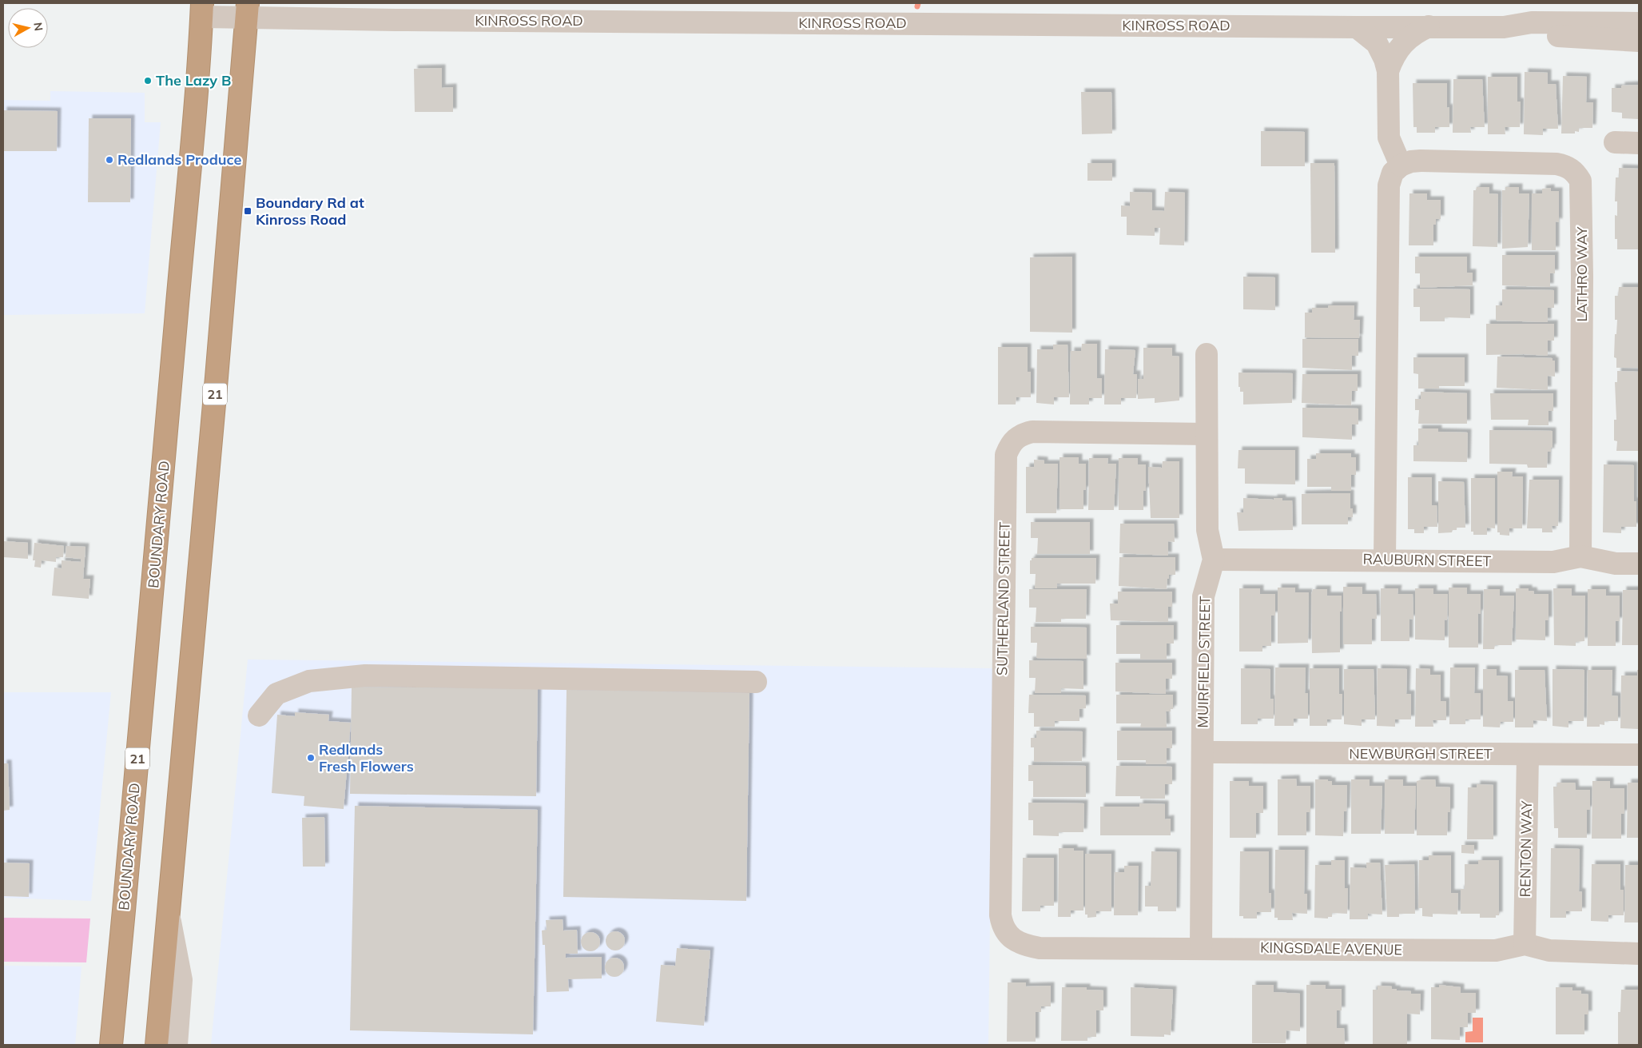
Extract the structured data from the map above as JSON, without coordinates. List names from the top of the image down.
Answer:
{
  "streets": {
    "highway": ["21", "BOUNDARY ROAD"],
    "street": [
      "KINROSS ROAD",
      "LATHRO WAY",
      "RAUBURN STREET",
      "SUTHERLAND STREET",
      "MUIRFIELD STREET",
      "NEWBURGH STREET",
      "RENTON WAY",
      "KINGSDALE AVENUE"
    ]
  },
  "crossings": [
    ["KINROSS ROAD", "21"],
    ["KINROSS ROAD", "BOUNDARY ROAD"],
    ["LATHRO WAY", "RAUBURN STREET"],
    ["RAUBURN STREET", "MUIRFIELD STREET"],
    ["SUTHERLAND STREET", "MUIRFIELD STREET"],
    ["SUTHERLAND STREET", "KINGSDALE AVENUE"],
    ["MUIRFIELD STREET", "NEWBURGH STREET"],
    ["MUIRFIELD STREET", "KINGSDALE AVENUE"],
    ["NEWBURGH STREET", "RENTON WAY"],
    ["RENTON WAY", "KINGSDALE AVENUE"]
  ],
  "places": {
    "other": ["The Lazy B", "Redlands Produce", "Redlands Fresh Flowers"],
    "transit": ["Boundary Rd at Kinross Road"]
  },
  "north": "right"
}
